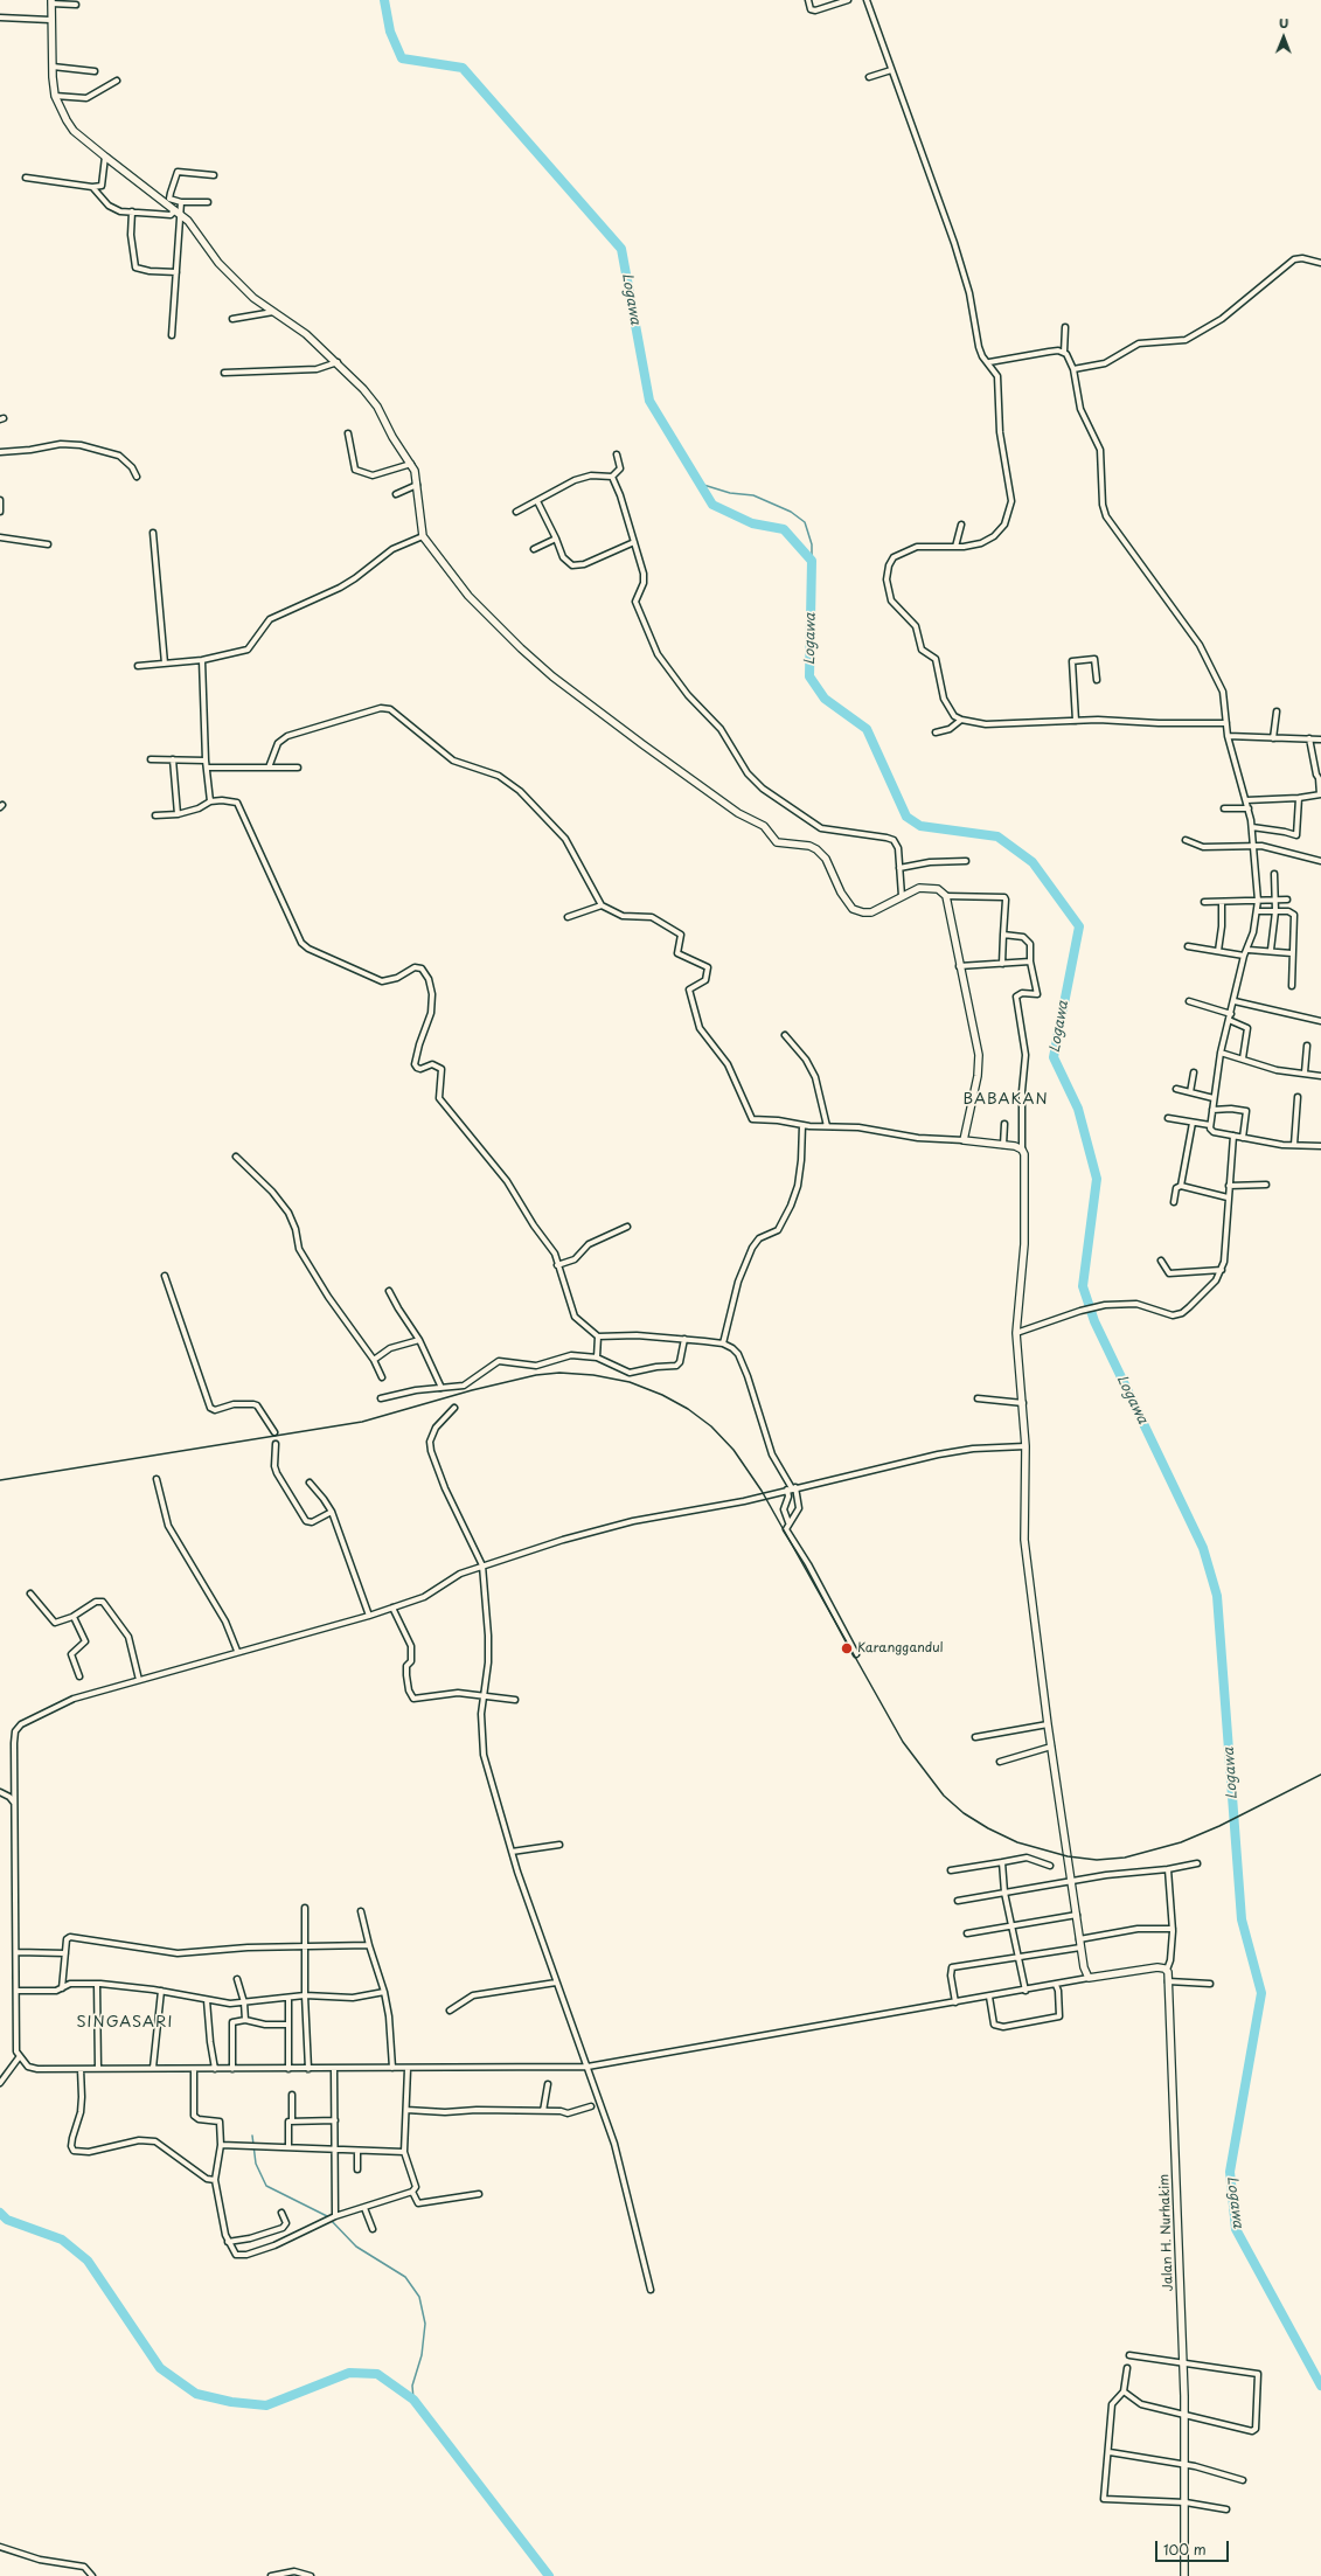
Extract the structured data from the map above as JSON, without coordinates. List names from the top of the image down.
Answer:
{
  "streets": {
    "main road": ["Jalan H. Nurhakim"]
  },
  "districts": ["BABAKAN", "SINGASARI"],
  "water": ["Logawa"],
  "places": ["Karanggandul"],
  "scale_bar": "100 m",
  "north": "top"
}
